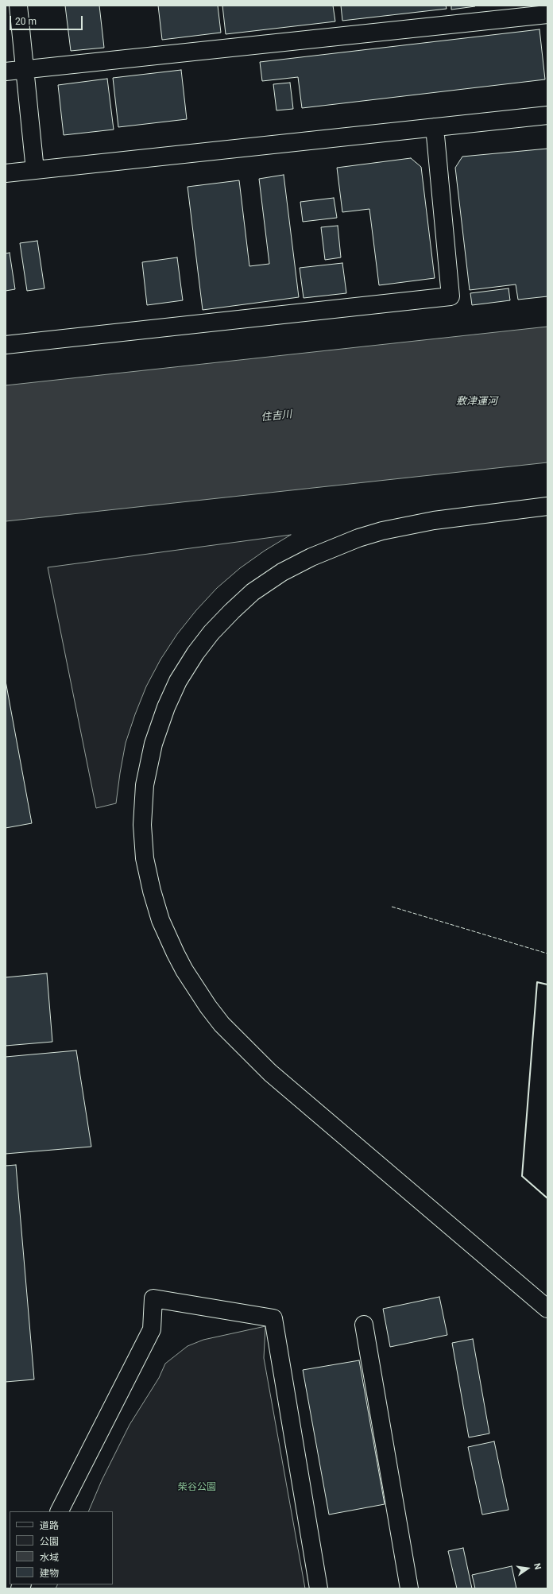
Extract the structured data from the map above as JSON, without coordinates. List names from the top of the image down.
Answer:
{
  "water": ["敷津運河", "住吉川"],
  "parks": ["柴谷公園"],
  "legend": [
    "道路",
    "公園",
    "水域",
    "建物"
  ],
  "scale_bar": "20 m",
  "north": "right"
}
